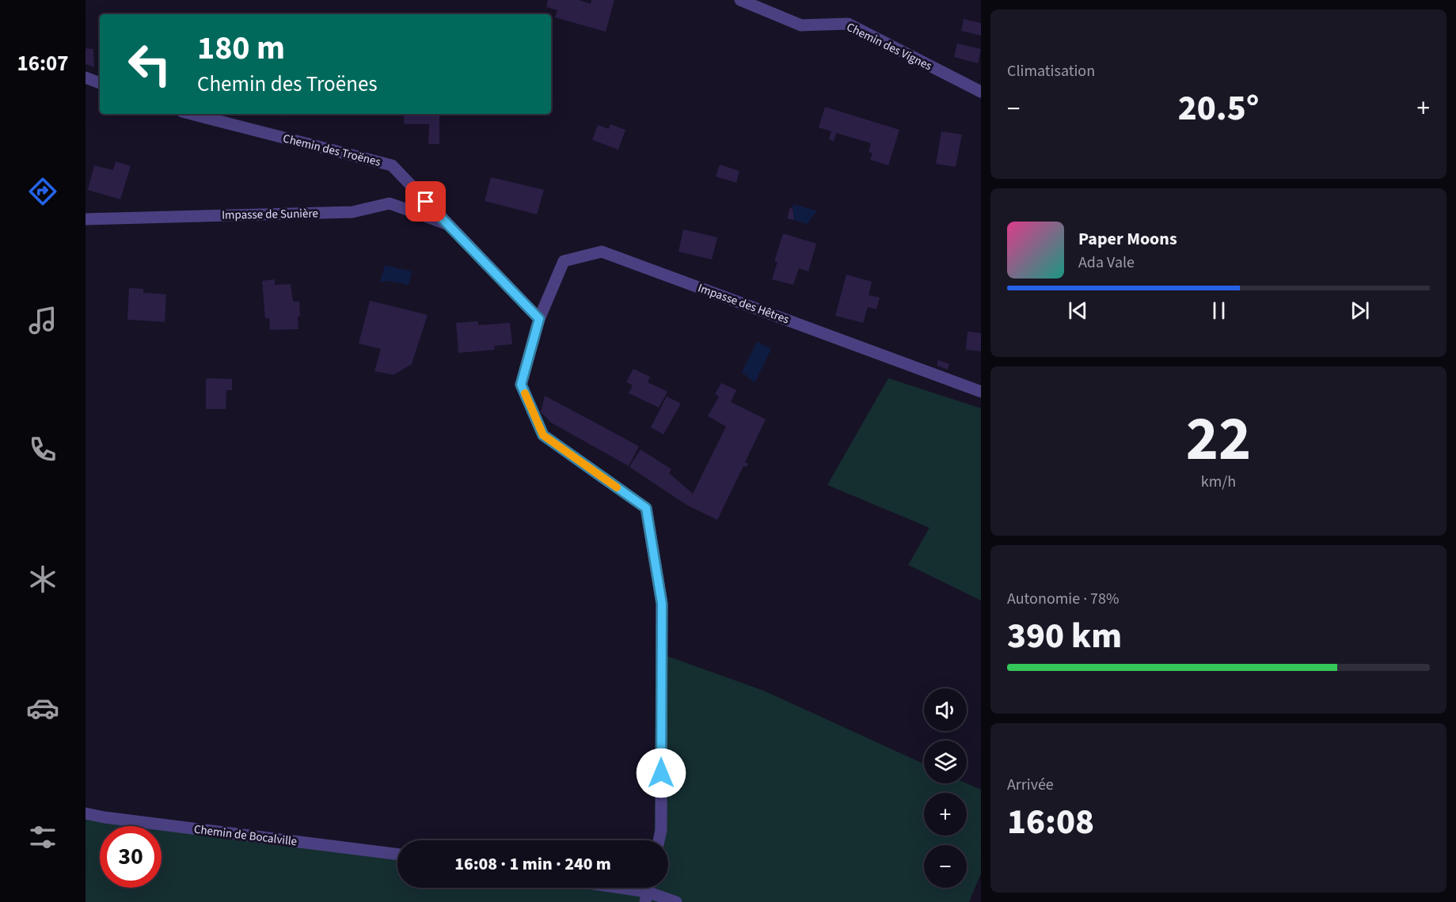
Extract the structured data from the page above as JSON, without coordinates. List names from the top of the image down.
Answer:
{
  "streets": {
    "street": [
      "Chemin des Vignes",
      "Chemin des Troënes",
      "Impasse de Sunière",
      "Impasse des Hêtres",
      "Chemin de Bocalville"
    ]
  },
  "crossings": [
    ["Chemin des Troënes", "Impasse de Sunière"],
    ["Chemin des Troënes", "Impasse des Hêtres"]
  ],
  "page": {
    "tabs": "16:07",
    "tile": [
      "Climatisation",
      ["22", "km/h"],
      ["Autonomie · 78%", "390 km"],
      ["Arrivée", "16:08"]
    ],
    "turn": ["180 m", "Chemin des Troënes"],
    "heat": ["−", "20.5°", "+"],
    "song": ["Paper Moons", "Ada Vale"],
    "map_buttons": ["+", "−"],
    "limit": "30",
    "trip": "16:08 · 1 min · 240 m"
  }
}
